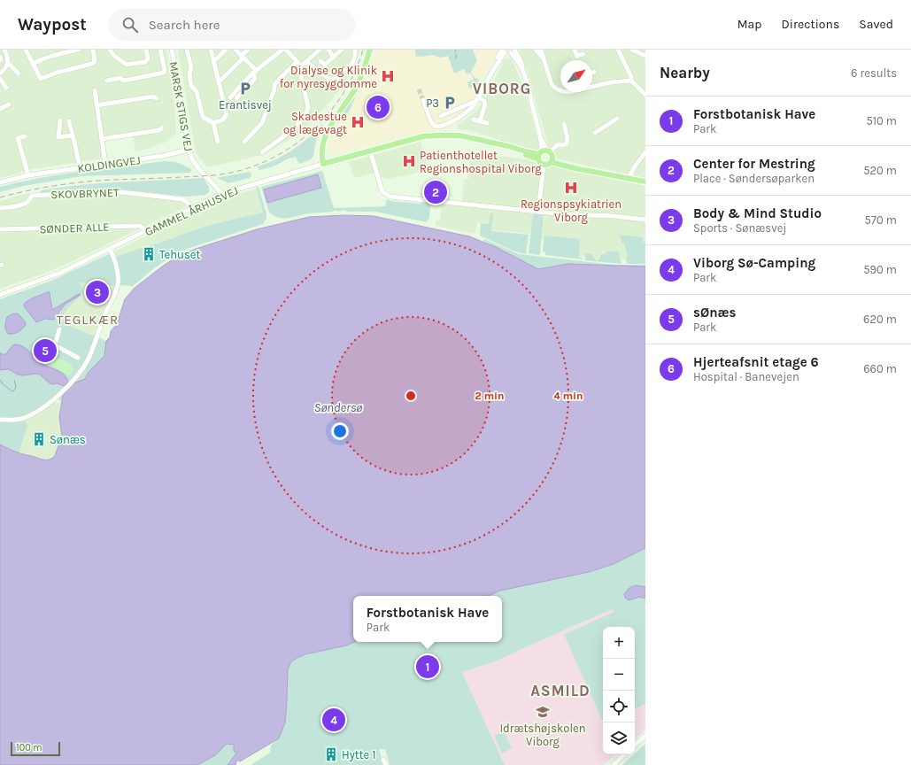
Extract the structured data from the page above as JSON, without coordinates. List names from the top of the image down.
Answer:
{
  "streets": {
    "main road": ["GAMMEL ÅRHUSVEJ"],
    "street": [
      "MARSK STIGS VEJ",
      "KOLDINGVEJ",
      "SKOVBRYNET",
      "SØNDER ALLE"
    ]
  },
  "crossings": [
    ["MARSK STIGS VEJ", "KOLDINGVEJ"],
    ["MARSK STIGS VEJ", "GAMMEL ÅRHUSVEJ"],
    ["SKOVBRYNET", "GAMMEL ÅRHUSVEJ"],
    ["GAMMEL ÅRHUSVEJ", "SØNDER ALLE"]
  ],
  "districts": ["VIBORG", "TEGLKÆR", "ASMILD"],
  "water": ["Søndersø"],
  "places": {
    "hospital": [
      "Dialyse og Klinik for nyresygdomme",
      "Skadestue og lægevagt",
      "Patienthotellet Regionshospital Viborg",
      "Regionspsykiatrien Viborg"
    ],
    "parking": ["Erantisvej", "P3"],
    "building": ["Tehuset", "Sønæs", "Hytte 1"],
    "school or university": ["Idrætshøjskolen Viborg"]
  },
  "scale_bar": "100 m",
  "north": "top right",
  "page": {
    "header": "Waypost",
    "search": "Search here",
    "nav": ["Map", "Directions", "Saved"],
    "heading": ["Nearby", "6 results"],
    "pins": [
      "6",
      "2",
      "3",
      "5",
      "1",
      "4"
    ],
    "list": [
      {
        "mark": "1",
        "name": "Forstbotanisk Have",
        "note": "Park",
        "value": "510 m"
      },
      {
        "mark": "2",
        "name": "Center for Mestring",
        "note": "Place · Søndersøparken",
        "value": "520 m"
      },
      {
        "mark": "3",
        "name": "Body & Mind Studio",
        "note": "Sports · Sønæsvej",
        "value": "570 m"
      },
      {
        "mark": "4",
        "name": "Viborg Sø-Camping",
        "note": "Park",
        "value": "590 m"
      },
      {
        "mark": "5",
        "name": "sØnæs",
        "note": "Park",
        "value": "620 m"
      },
      {
        "mark": "6",
        "name": "Hjerteafsnit etage 6",
        "note": "Hospital · Banevejen",
        "value": "660 m"
      }
    ],
    "popup": ["Forstbotanisk Have", "Park"],
    "map_buttons": ["+", "−"],
    "scale": "100 m"
  },
  "rings": ["2 min", "4 min"]
}
